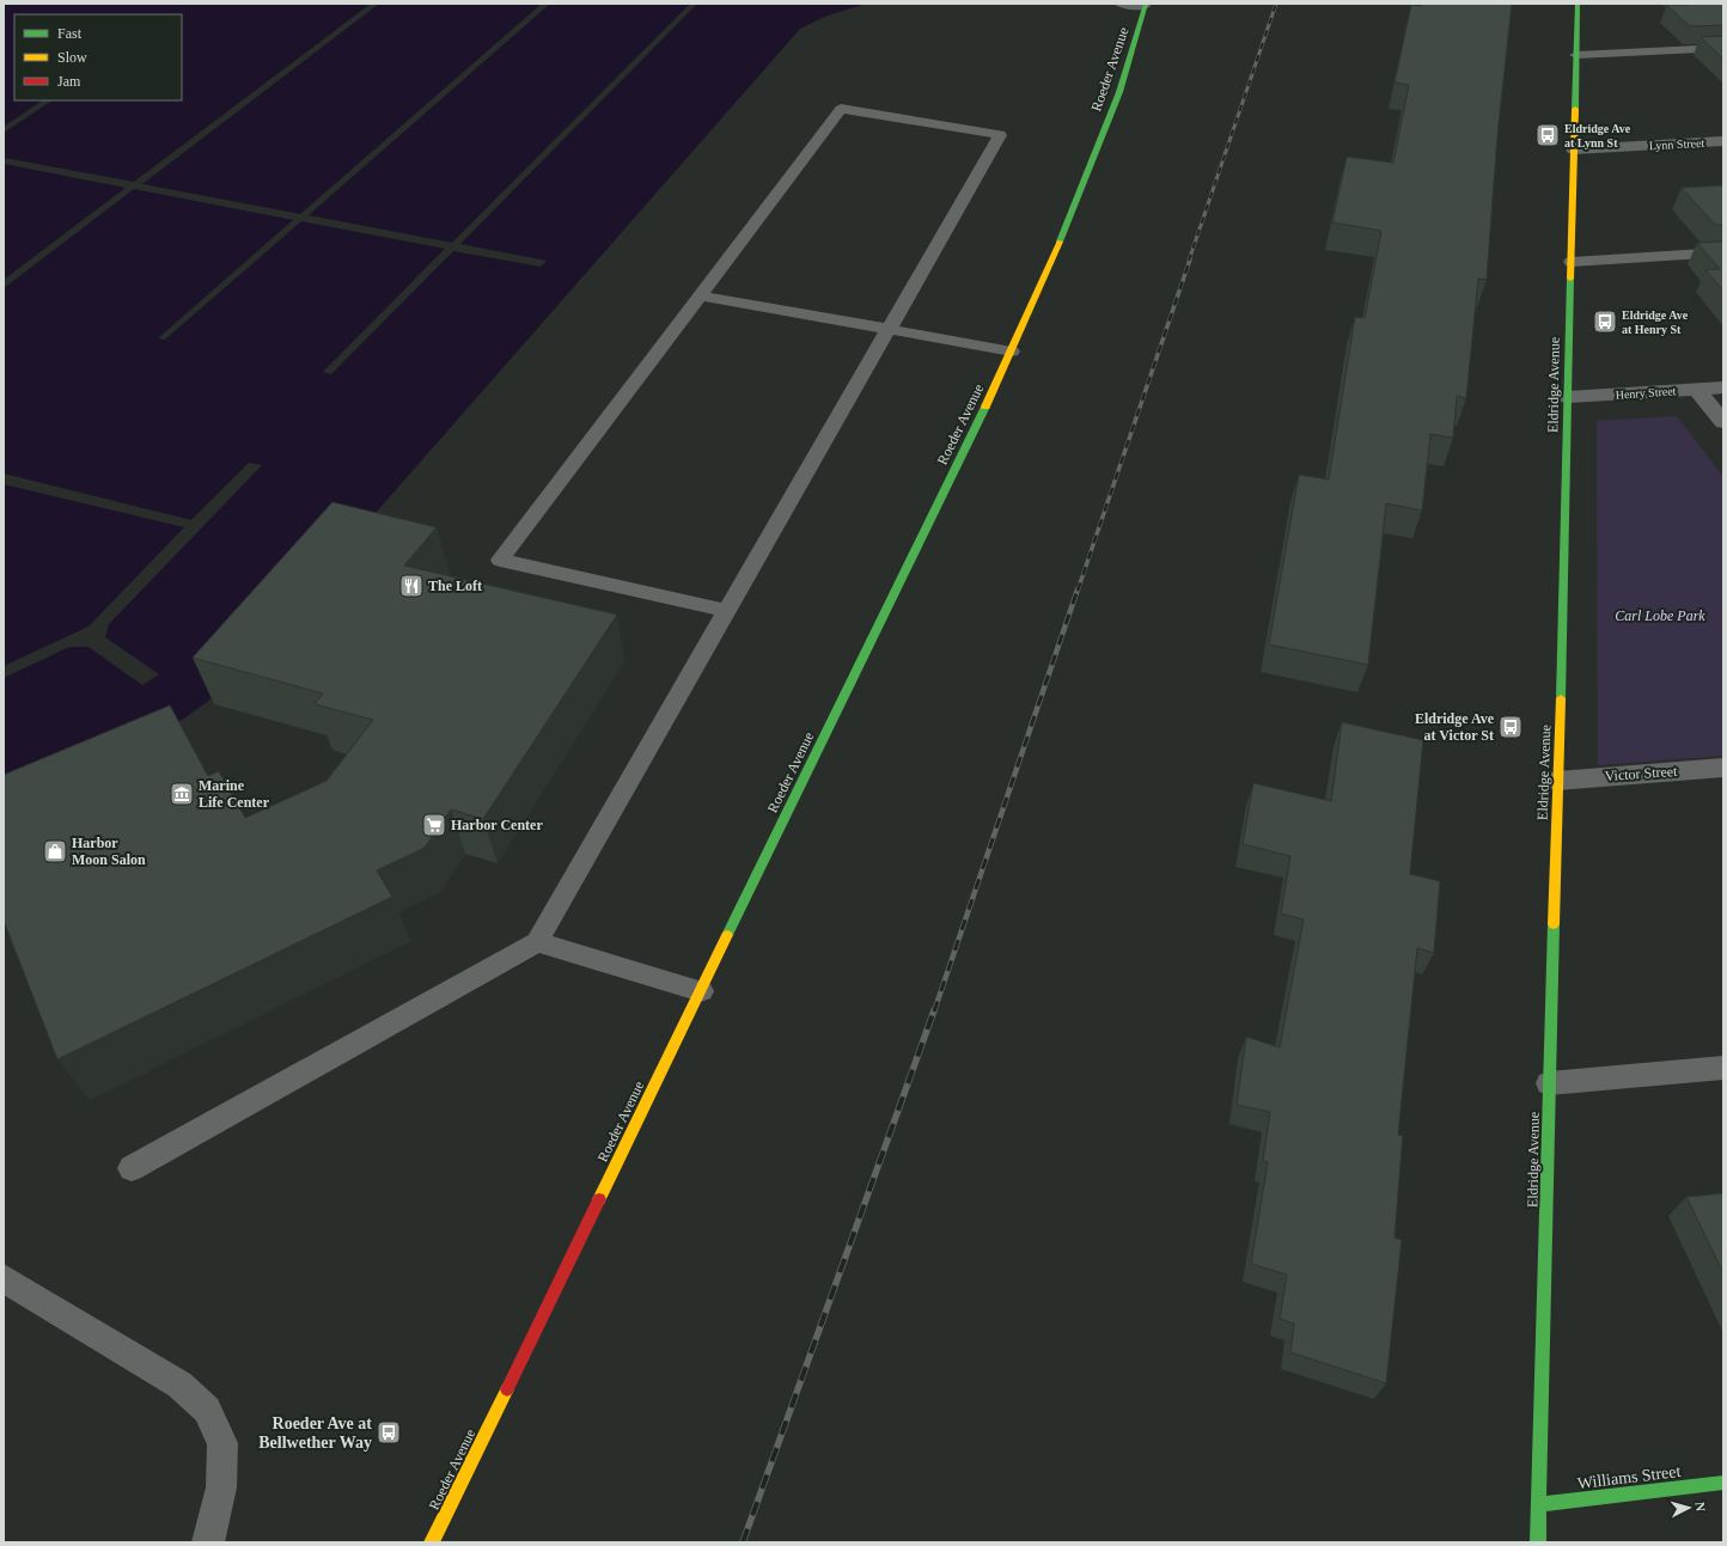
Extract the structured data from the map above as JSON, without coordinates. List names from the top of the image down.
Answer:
{
  "streets": {
    "street": [
      "Roeder Avenue",
      "Lynn Street",
      "Eldridge Avenue",
      "Henry Street",
      "Victor Street",
      "Williams Street"
    ]
  },
  "crossings": [
    ["Lynn Street", "Eldridge Avenue"],
    ["Eldridge Avenue", "Henry Street"],
    ["Eldridge Avenue", "Victor Street"],
    ["Eldridge Avenue", "Williams Street"]
  ],
  "parks": ["Carl Lobe Park"],
  "places": {
    "bus stop": [
      "Eldridge Ave at Lynn St",
      "Eldridge Ave at Henry St",
      "Eldridge Ave at Victor St",
      "Roeder Ave at Bellwether Way"
    ],
    "restaurant": ["The Loft"],
    "museum": ["Marine Life Center"],
    "supermarket": ["Harbor Center"],
    "shop": ["Harbor Moon Salon"]
  },
  "legend": ["Fast", "Slow", "Jam"],
  "north": "right"
}
